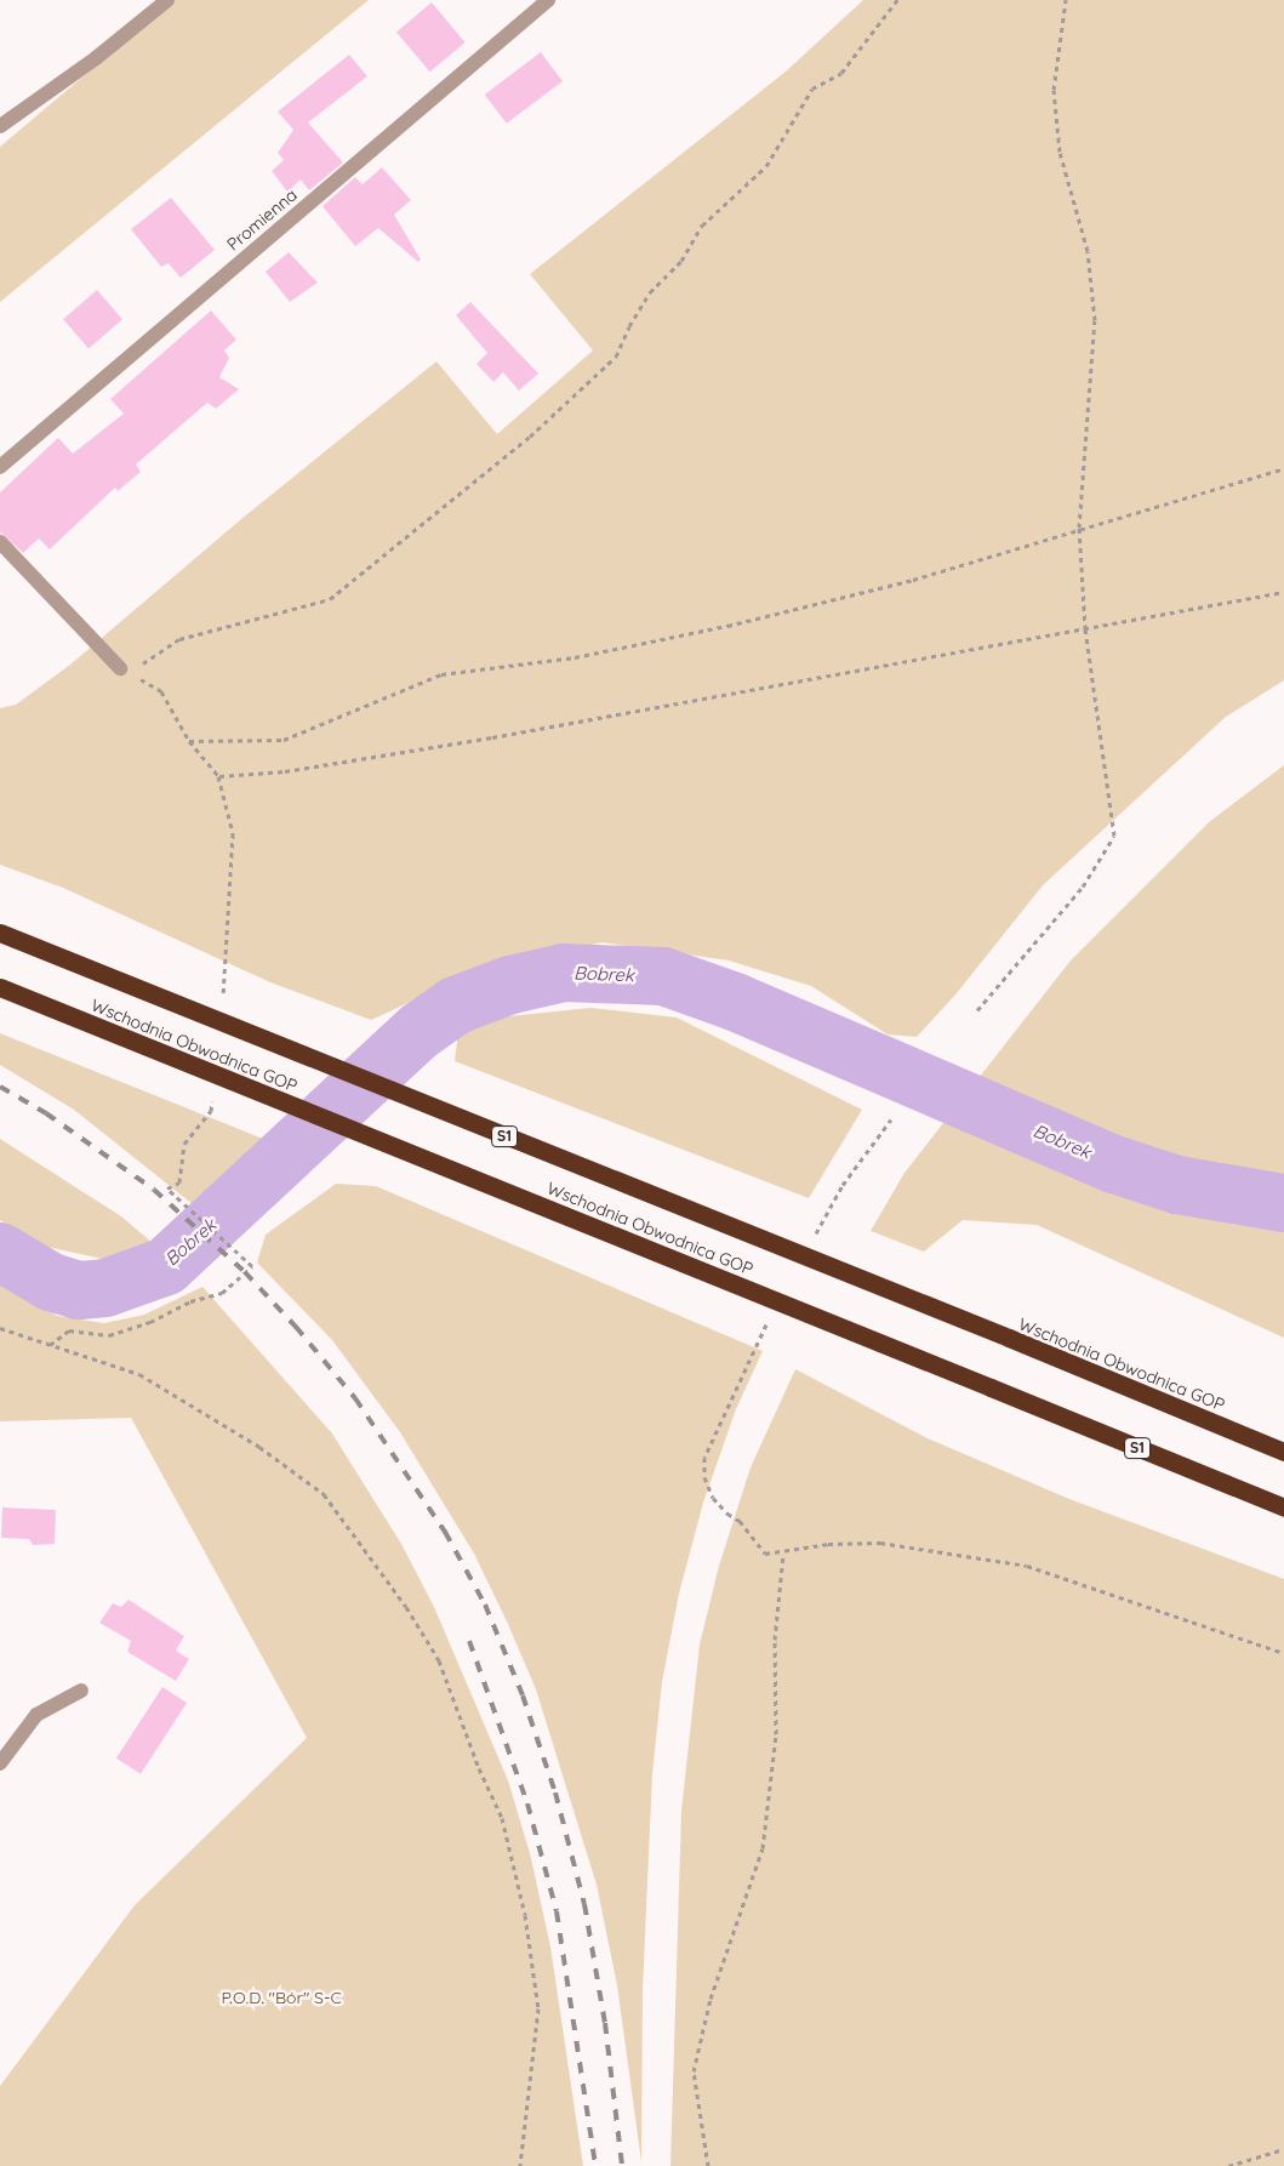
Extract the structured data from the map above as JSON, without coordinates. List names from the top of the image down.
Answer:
{
  "streets": {
    "highway": ["Wschodnia Obwodnica GOP", "S1"],
    "street": ["Promienna"]
  },
  "water": ["Bobrek"],
  "parks": ["P.O.D. \"Bór\" S-C"]
}
